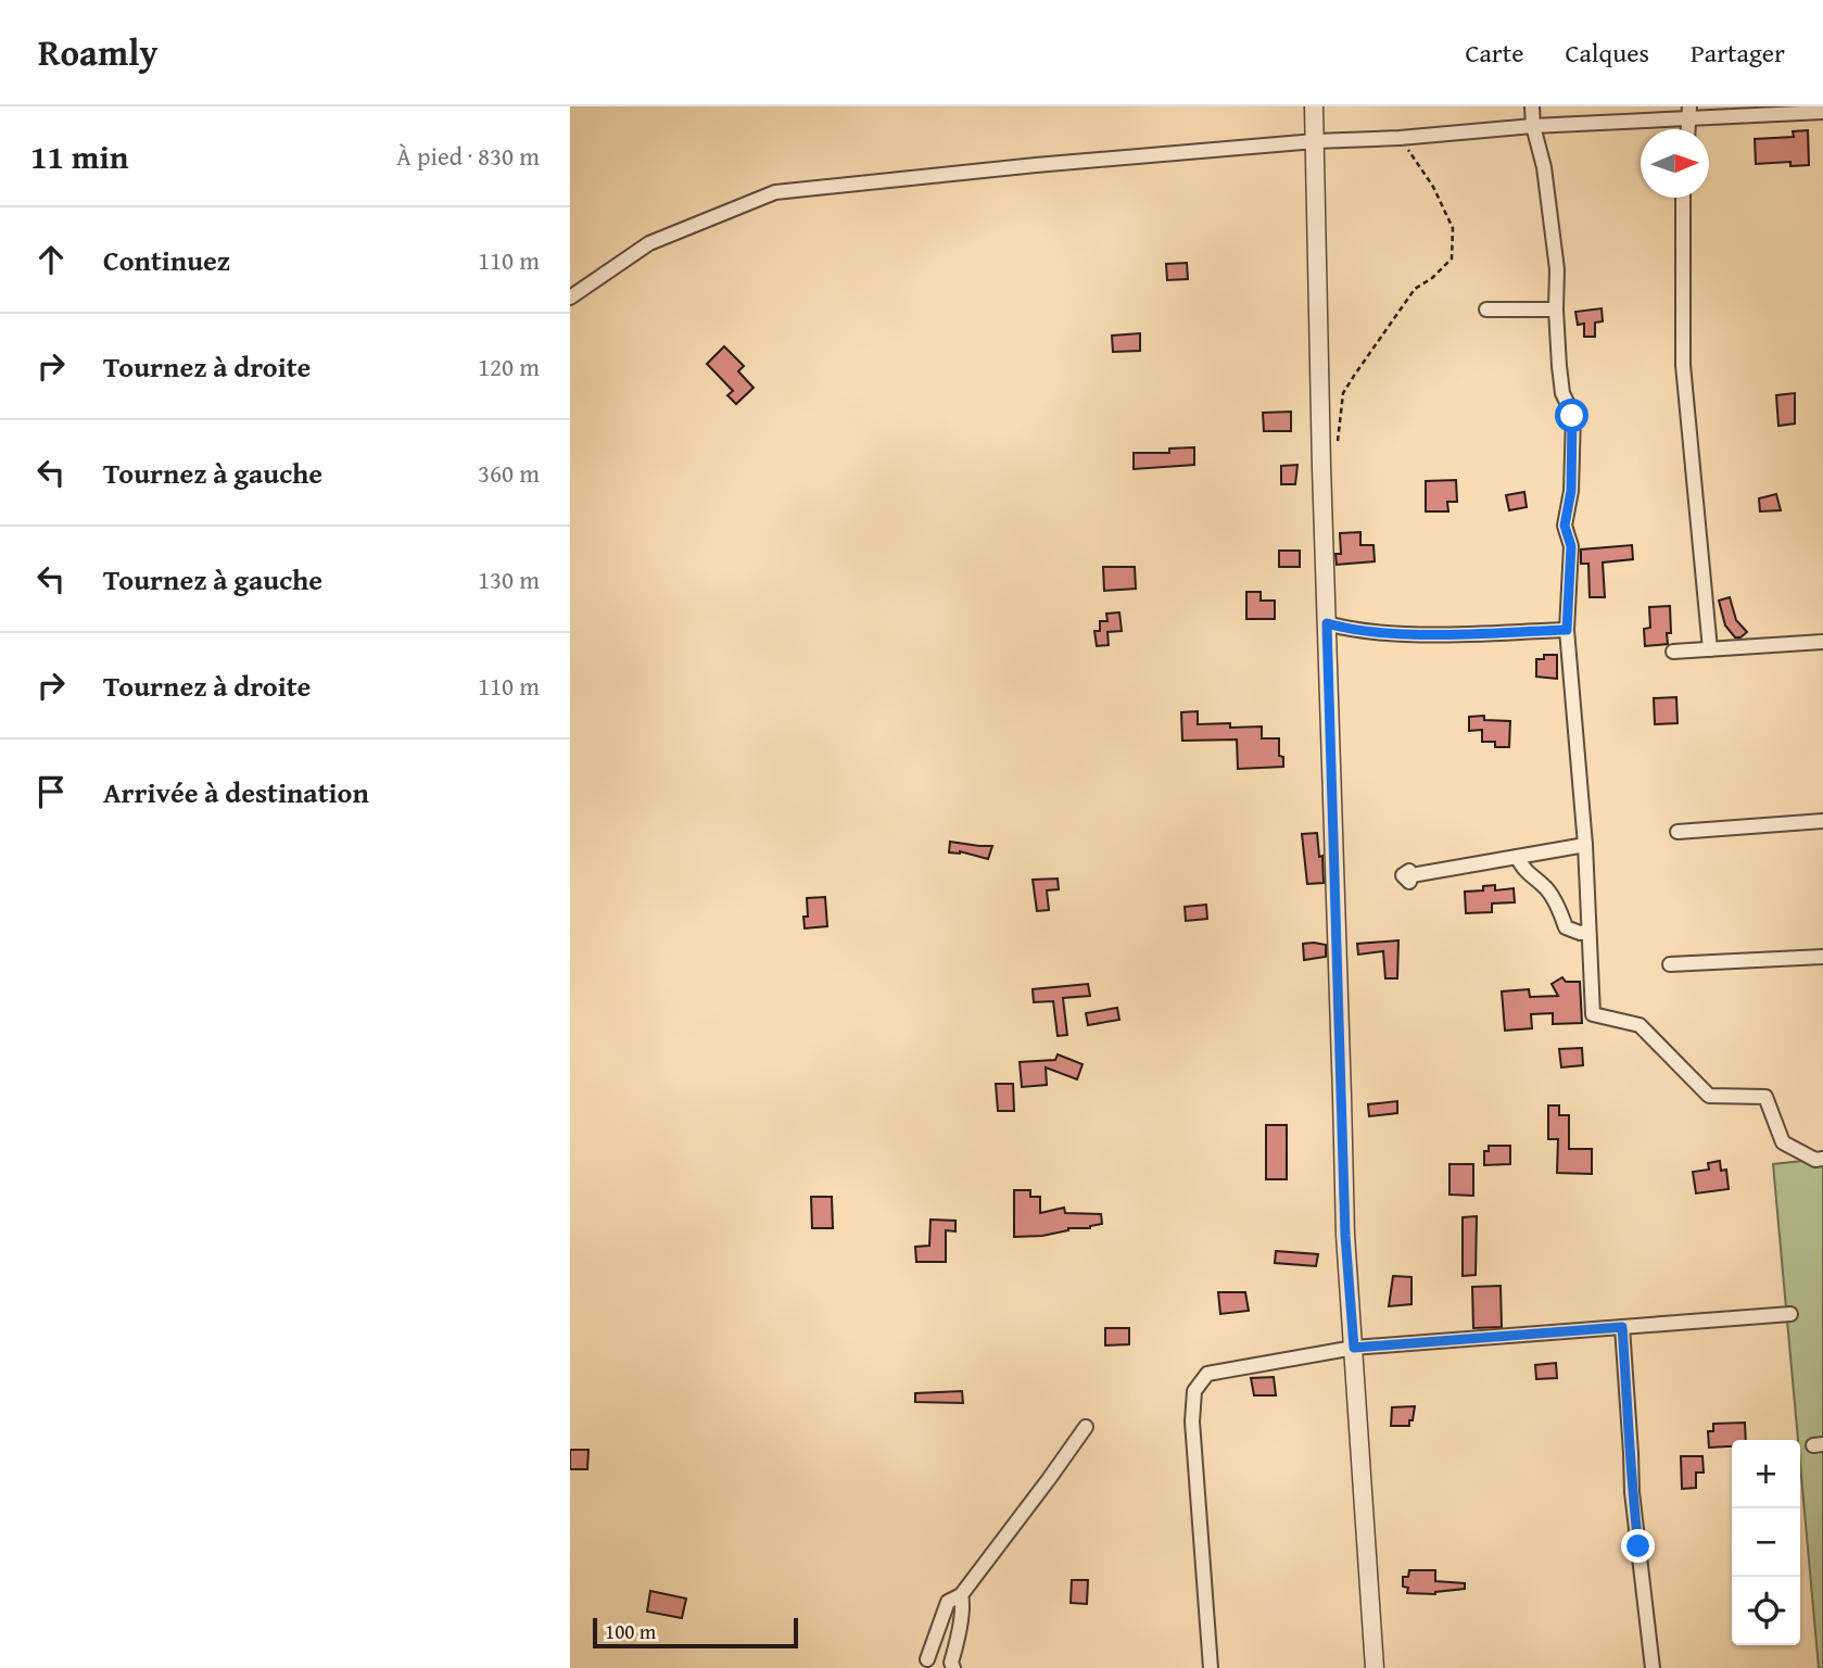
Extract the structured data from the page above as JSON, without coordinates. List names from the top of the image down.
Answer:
{
  "scale_bar": "100 m",
  "north": "right",
  "page": {
    "header": "Roamly",
    "nav": ["Carte", "Calques", "Partager"],
    "heading": ["11 min", "À pied · 830 m"],
    "list": [
      ["Continuez", "110 m"],
      ["Tournez à droite", "120 m"],
      ["Tournez à gauche", "360 m"],
      ["Tournez à gauche", "130 m"],
      ["Tournez à droite", "110 m"],
      "Arrivée à destination"
    ],
    "map_buttons": ["+", "−"],
    "scale": "100 m"
  }
}
